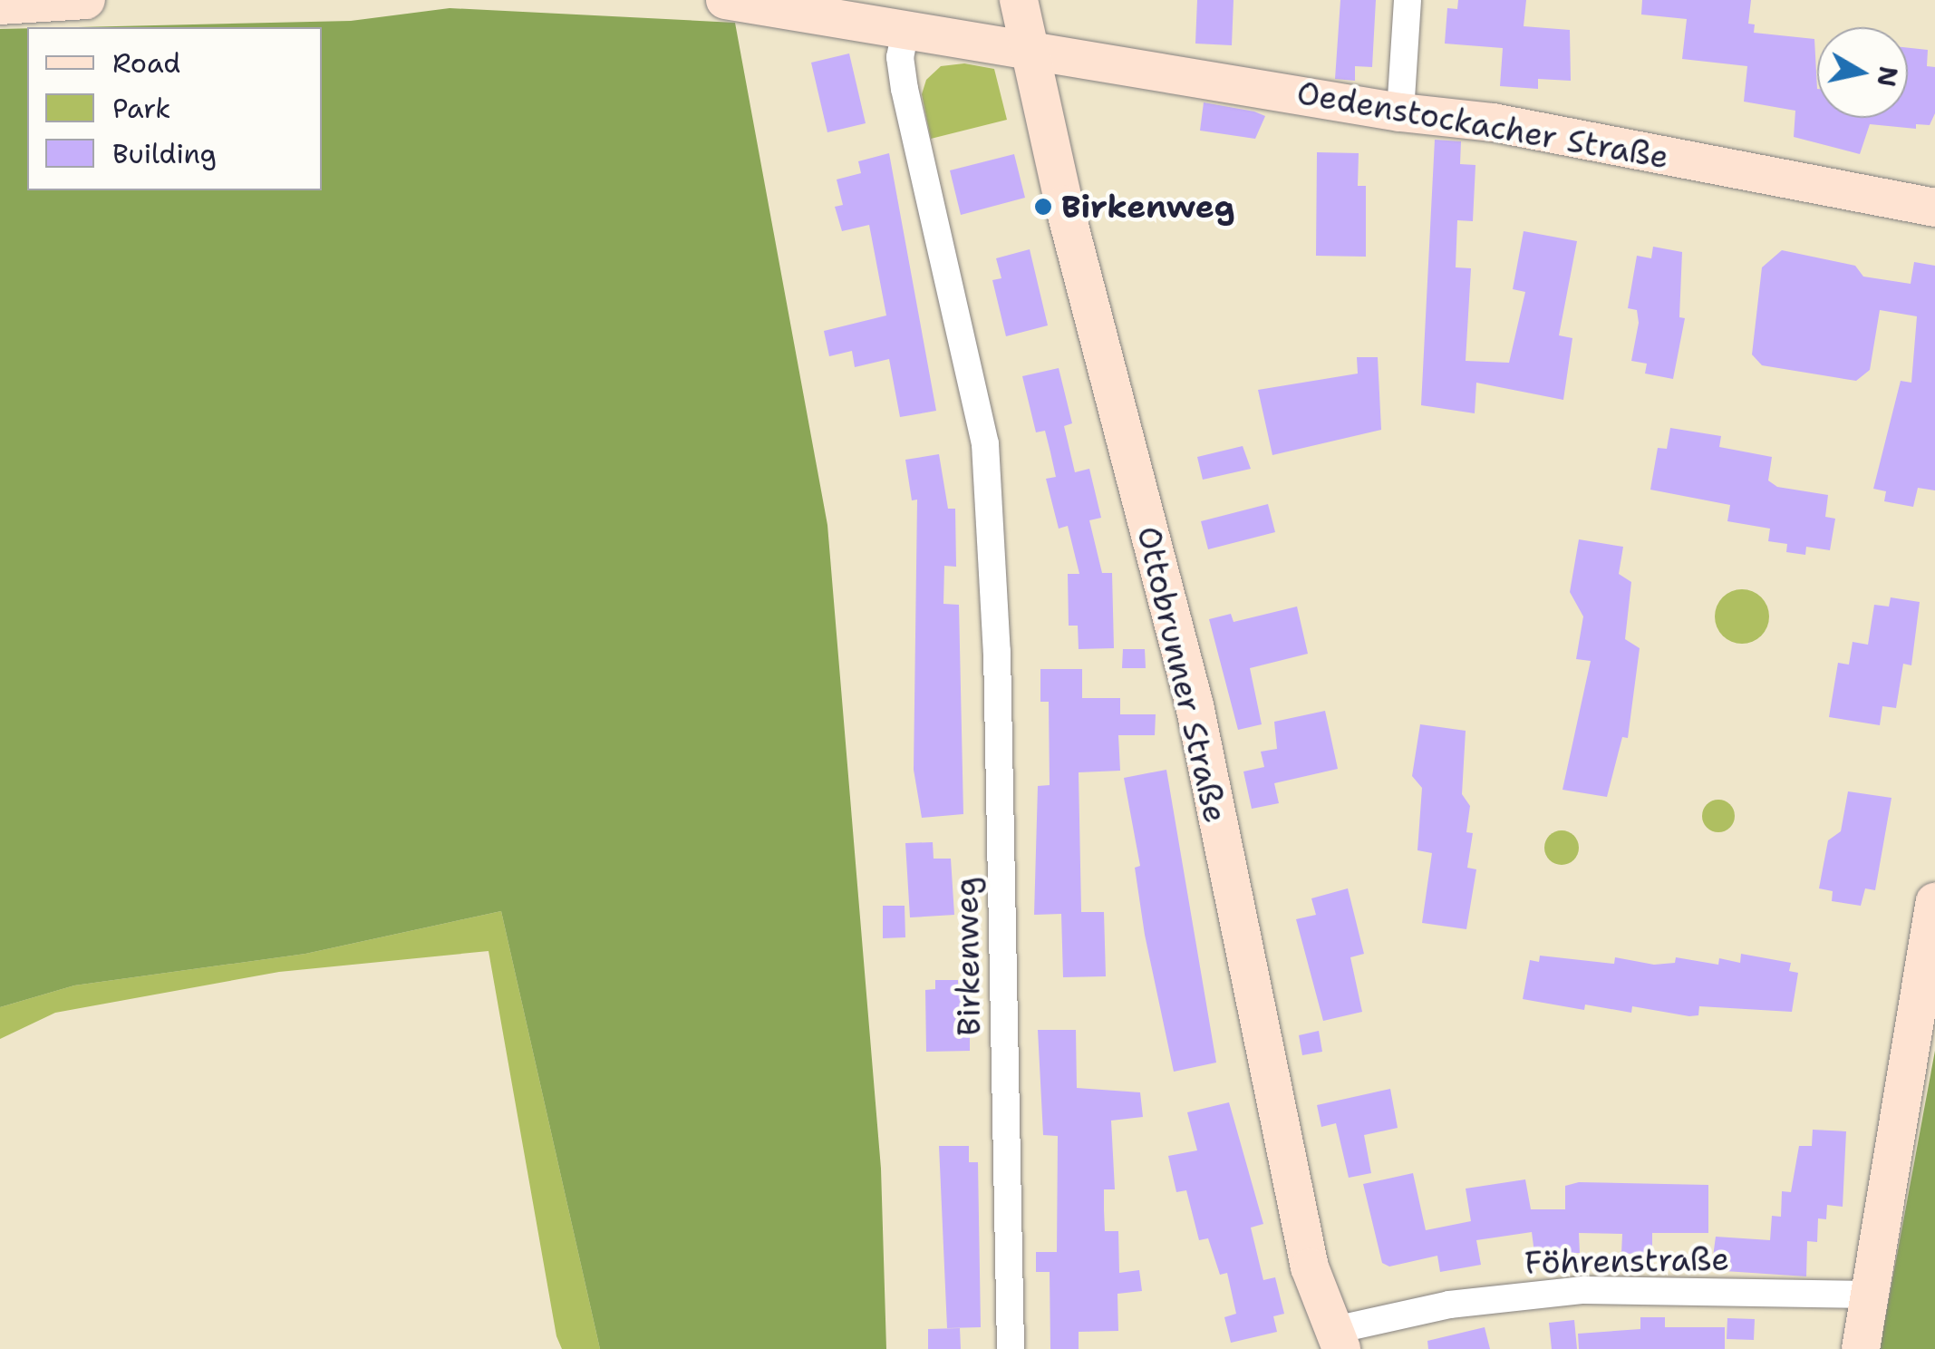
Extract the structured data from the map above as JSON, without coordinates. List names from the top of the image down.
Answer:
{
  "streets": {
    "street": [
      "Oedenstockacher Straße",
      "Ottobrunner Straße",
      "Birkenweg",
      "Föhrenstraße"
    ]
  },
  "crossings": [
    ["Oedenstockacher Straße", "Ottobrunner Straße"],
    ["Oedenstockacher Straße", "Birkenweg"],
    ["Ottobrunner Straße", "Föhrenstraße"]
  ],
  "places": ["Birkenweg"],
  "legend": ["Road", "Park", "Building"],
  "north": "right"
}
